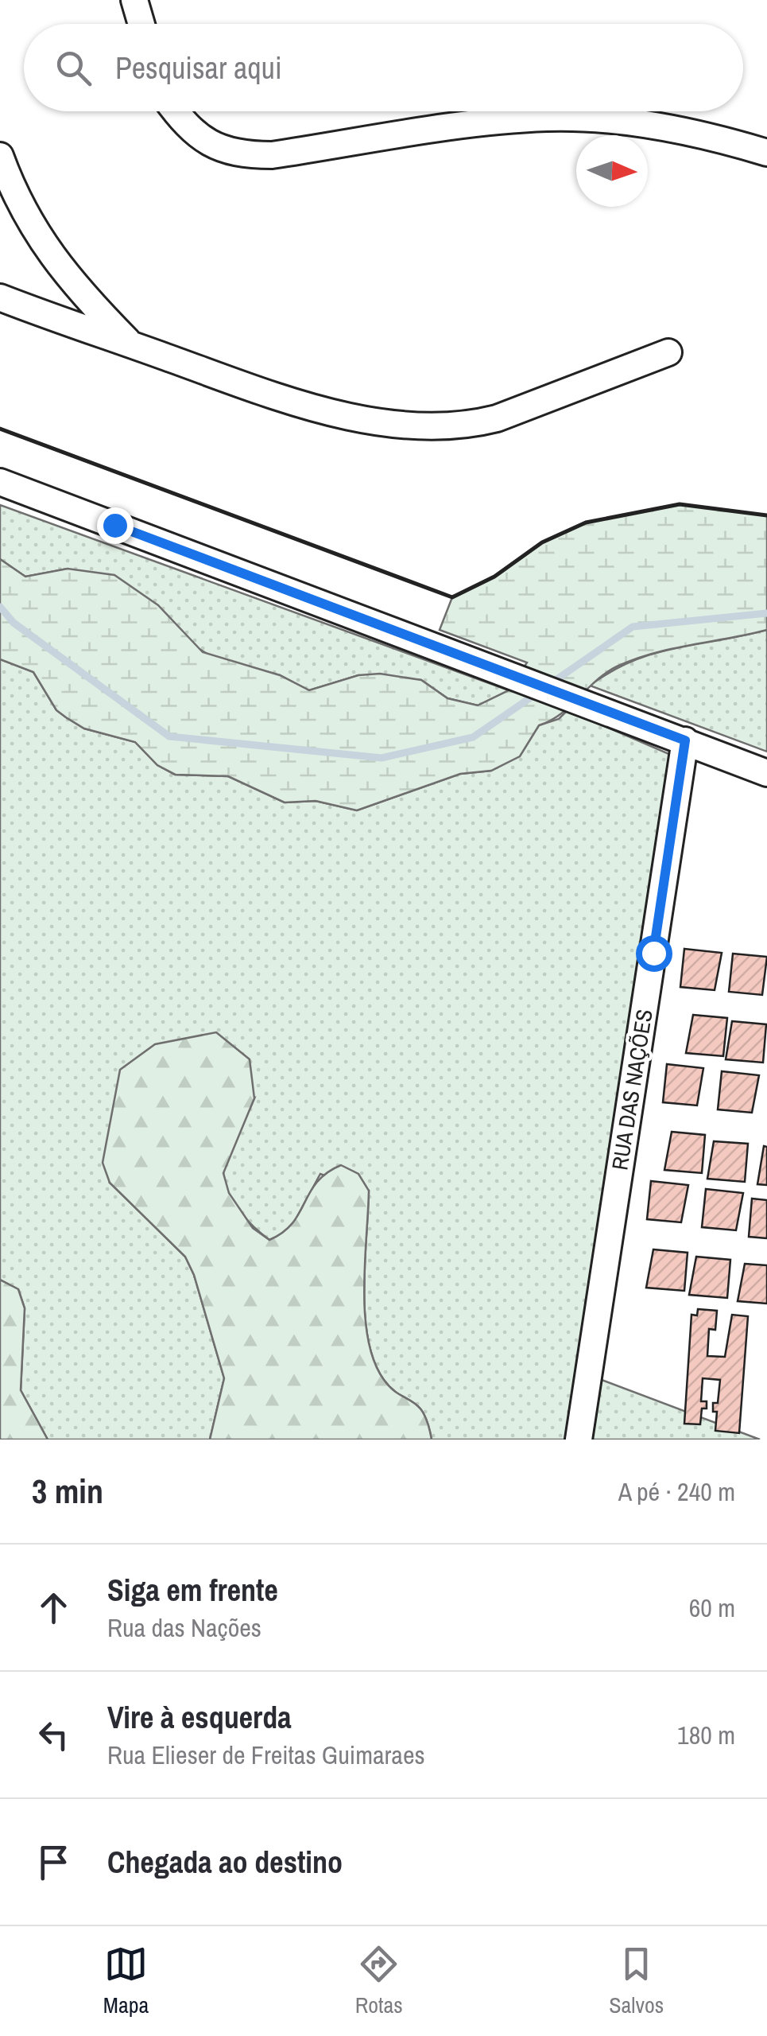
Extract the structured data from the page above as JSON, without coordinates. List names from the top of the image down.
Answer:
{
  "streets": {
    "street": ["RUA DAS NAÇÕES"]
  },
  "north": "right",
  "page": {
    "search": "Pesquisar aqui",
    "heading": ["3 min", "A pé · 240 m"],
    "list": [
      ["Siga em frente", "Rua das Nações", "60 m"],
      ["Vire à esquerda", "Rua Elieser de Freitas Guimaraes", "180 m"],
      "Chegada ao destino"
    ],
    "nav": ["Mapa", "Rotas", "Salvos"]
  }
}
